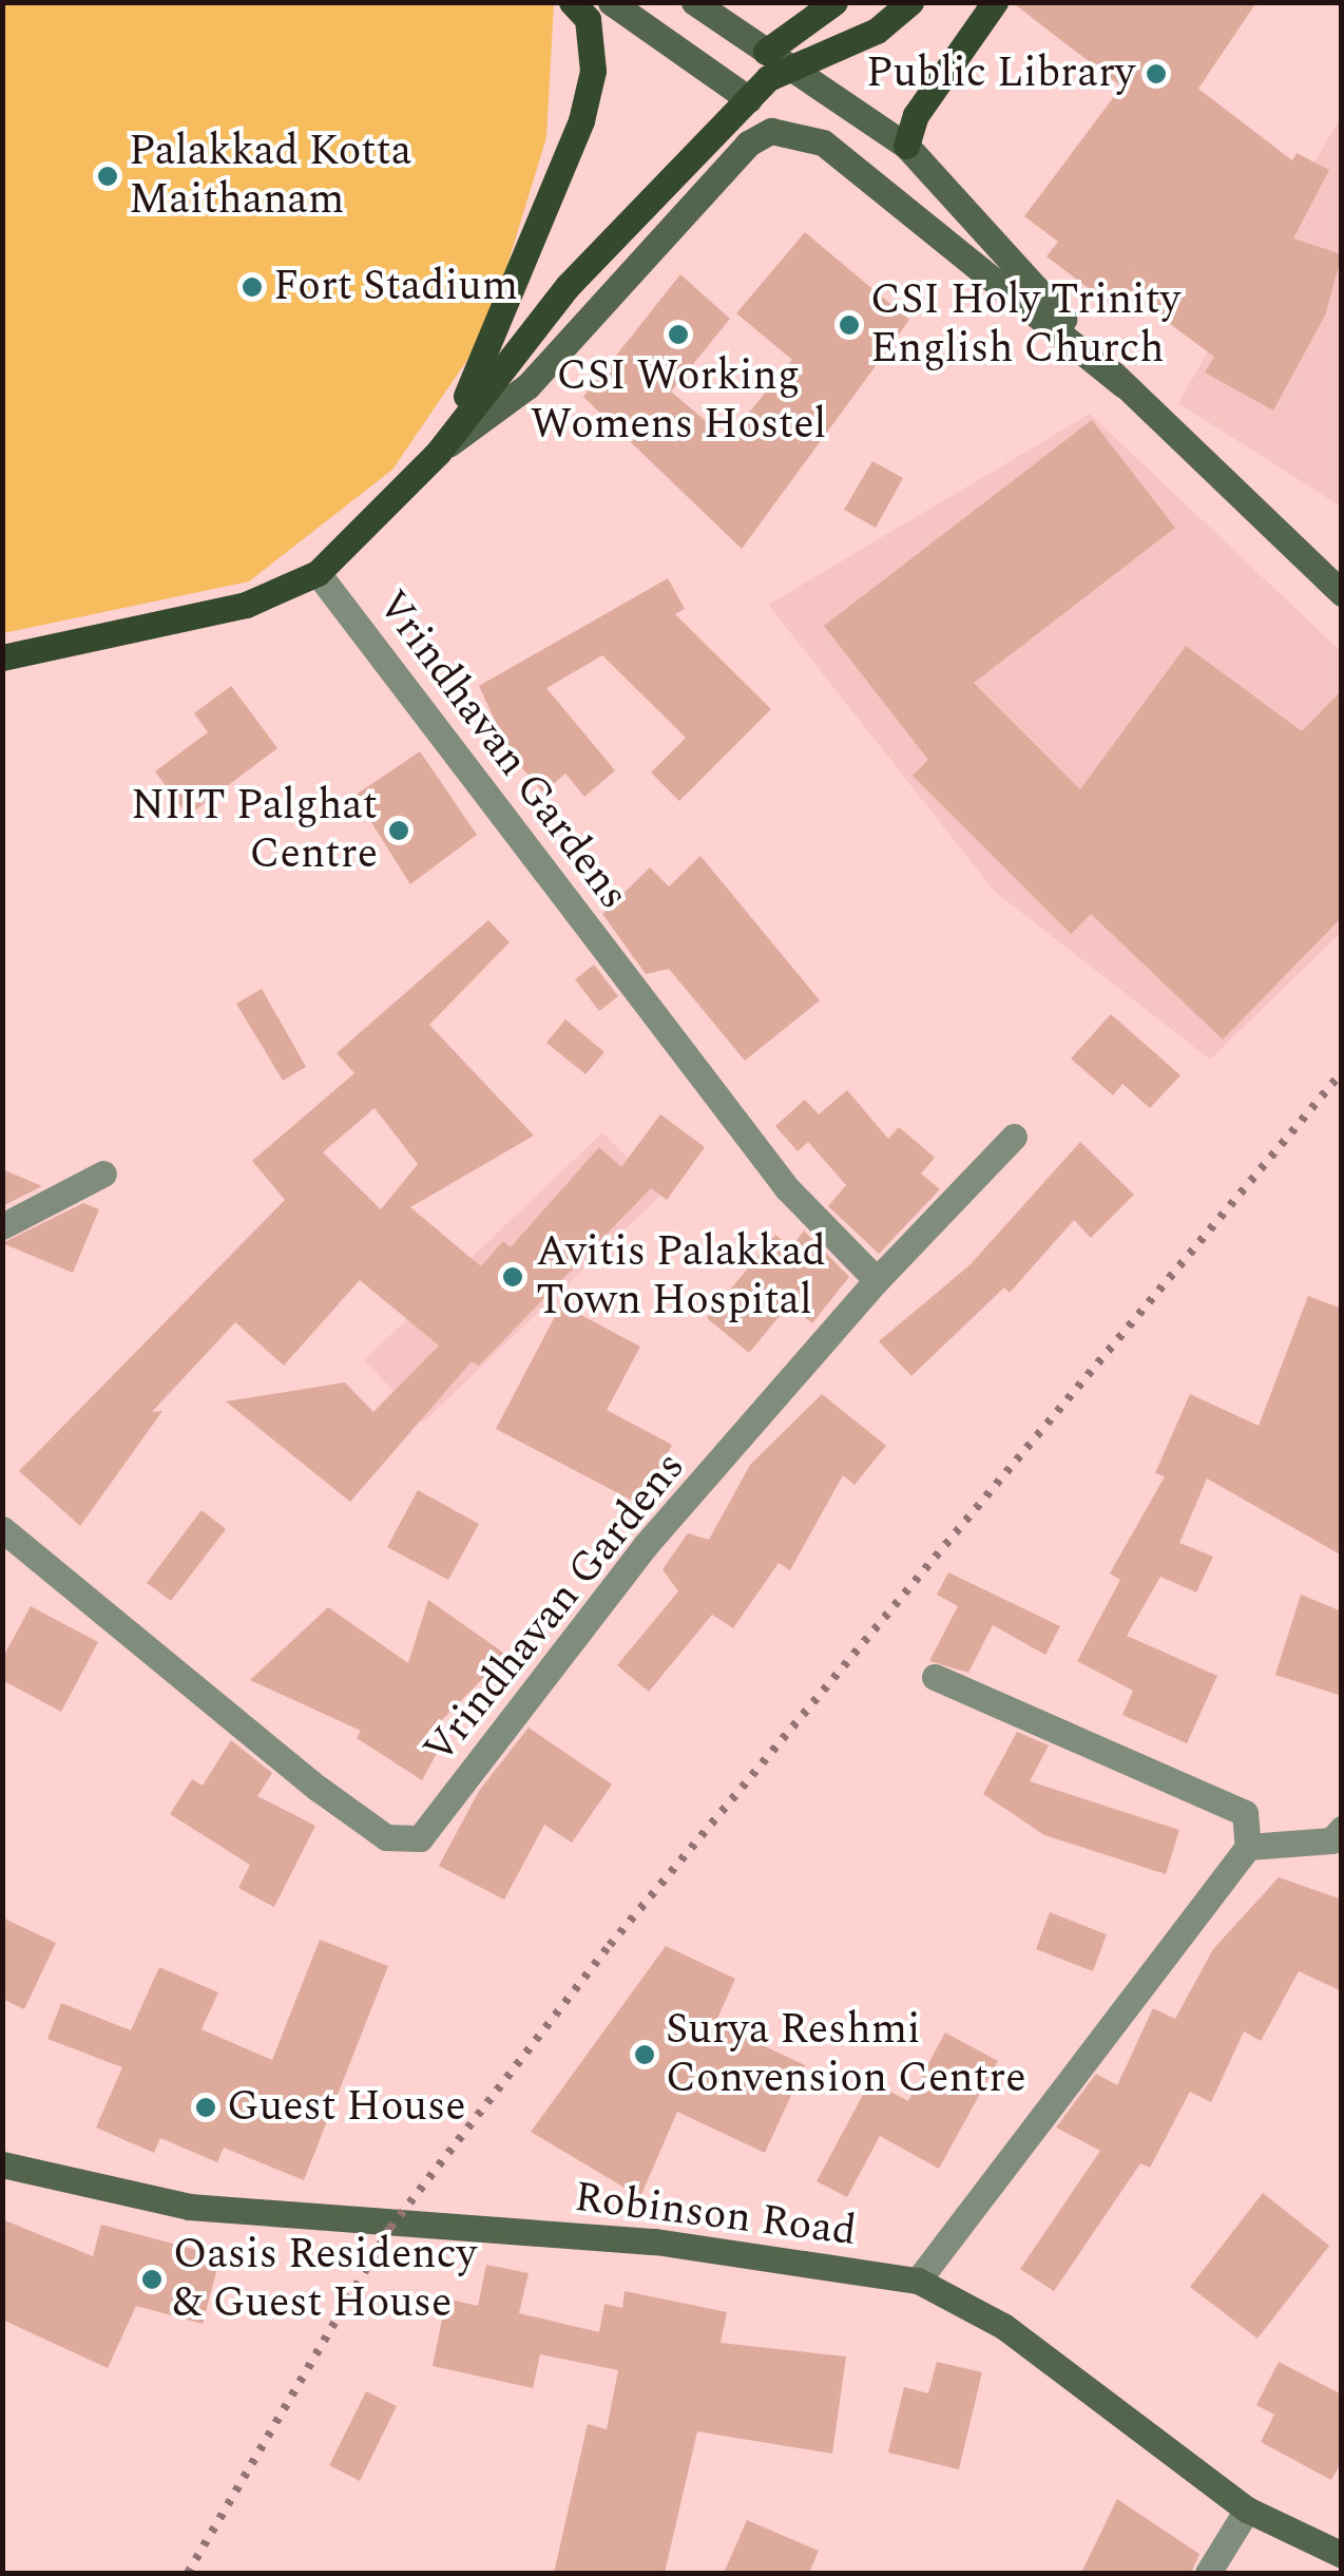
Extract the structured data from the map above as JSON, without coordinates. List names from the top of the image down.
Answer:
{
  "streets": {
    "main road": ["Robinson Road"],
    "street": ["Vrindhavan Gardens"]
  },
  "places": [
    "Public Library",
    "Palakkad Kotta Maithanam",
    "Fort Stadium",
    "CSI Holy Trinity English Church",
    "CSI Working Womens Hostel",
    "NIIT Palghat Centre",
    "Avitis Palakkad Town Hospital",
    "Surya Reshmi Convension Centre",
    "Guest House",
    "Oasis Residency & Guest House"
  ]
}
